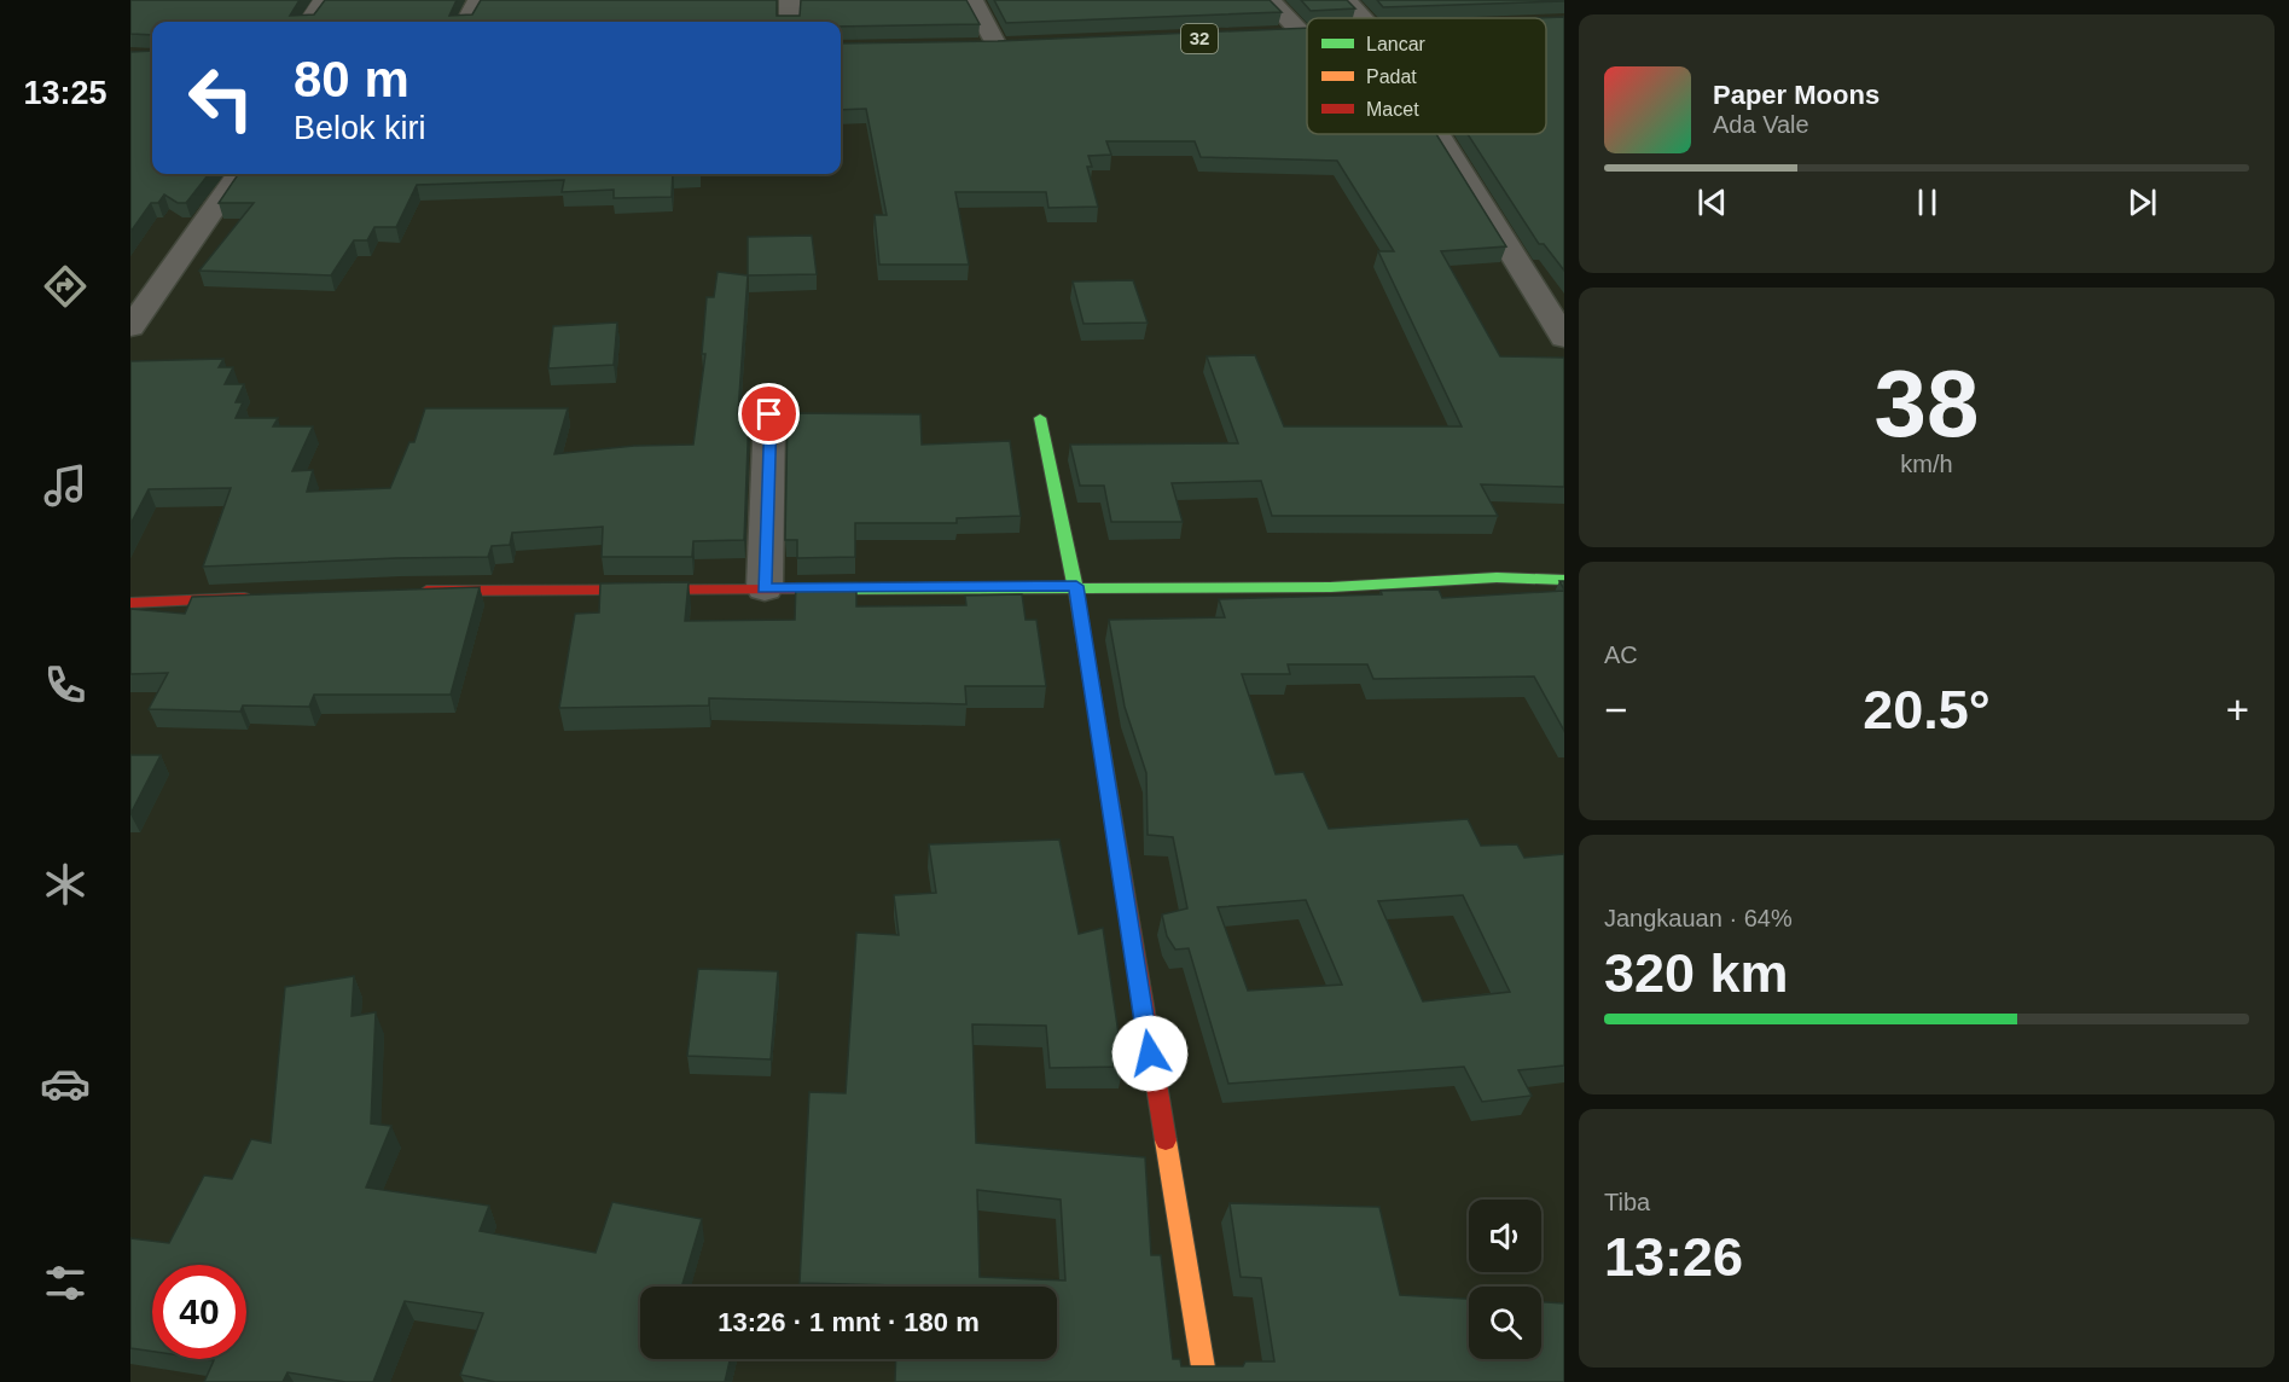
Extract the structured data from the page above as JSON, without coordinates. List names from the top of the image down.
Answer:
{
  "legend": ["Lancar", "Padat", "Macet"],
  "page": {
    "tabs": "13:25",
    "turn": ["80 m", "Belok kiri"],
    "song": ["Paper Moons", "Ada Vale"],
    "tile": [
      ["38", "km/h"],
      "AC",
      ["Jangkauan · 64%", "320 km"],
      ["Tiba", "13:26"]
    ],
    "heat": ["−", "20.5°", "+"],
    "limit": "40",
    "trip": "13:26 · 1 mnt · 180 m"
  }
}
